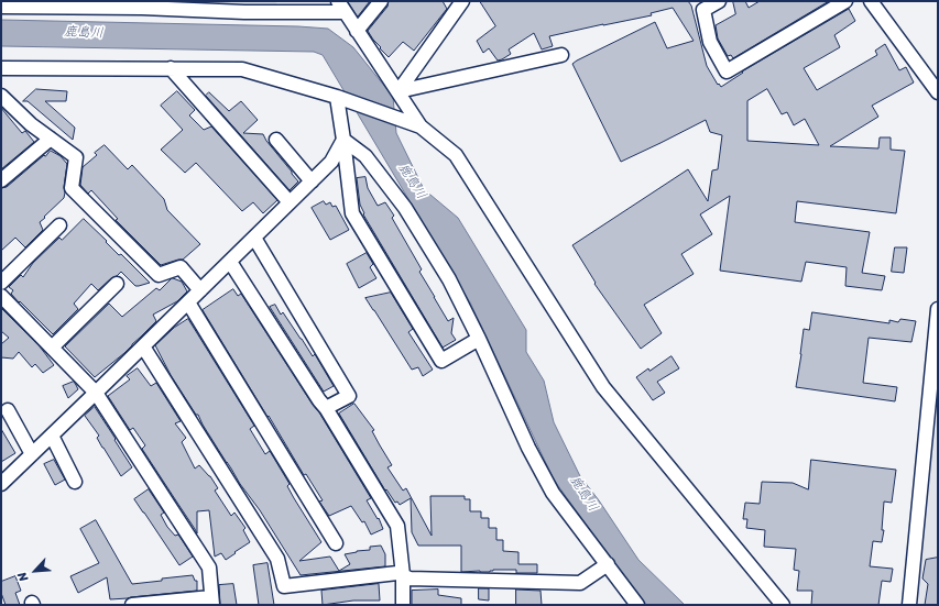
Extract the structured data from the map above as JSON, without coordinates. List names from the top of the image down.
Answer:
{
  "water": ["鹿島川"],
  "north": "bottom left"
}
